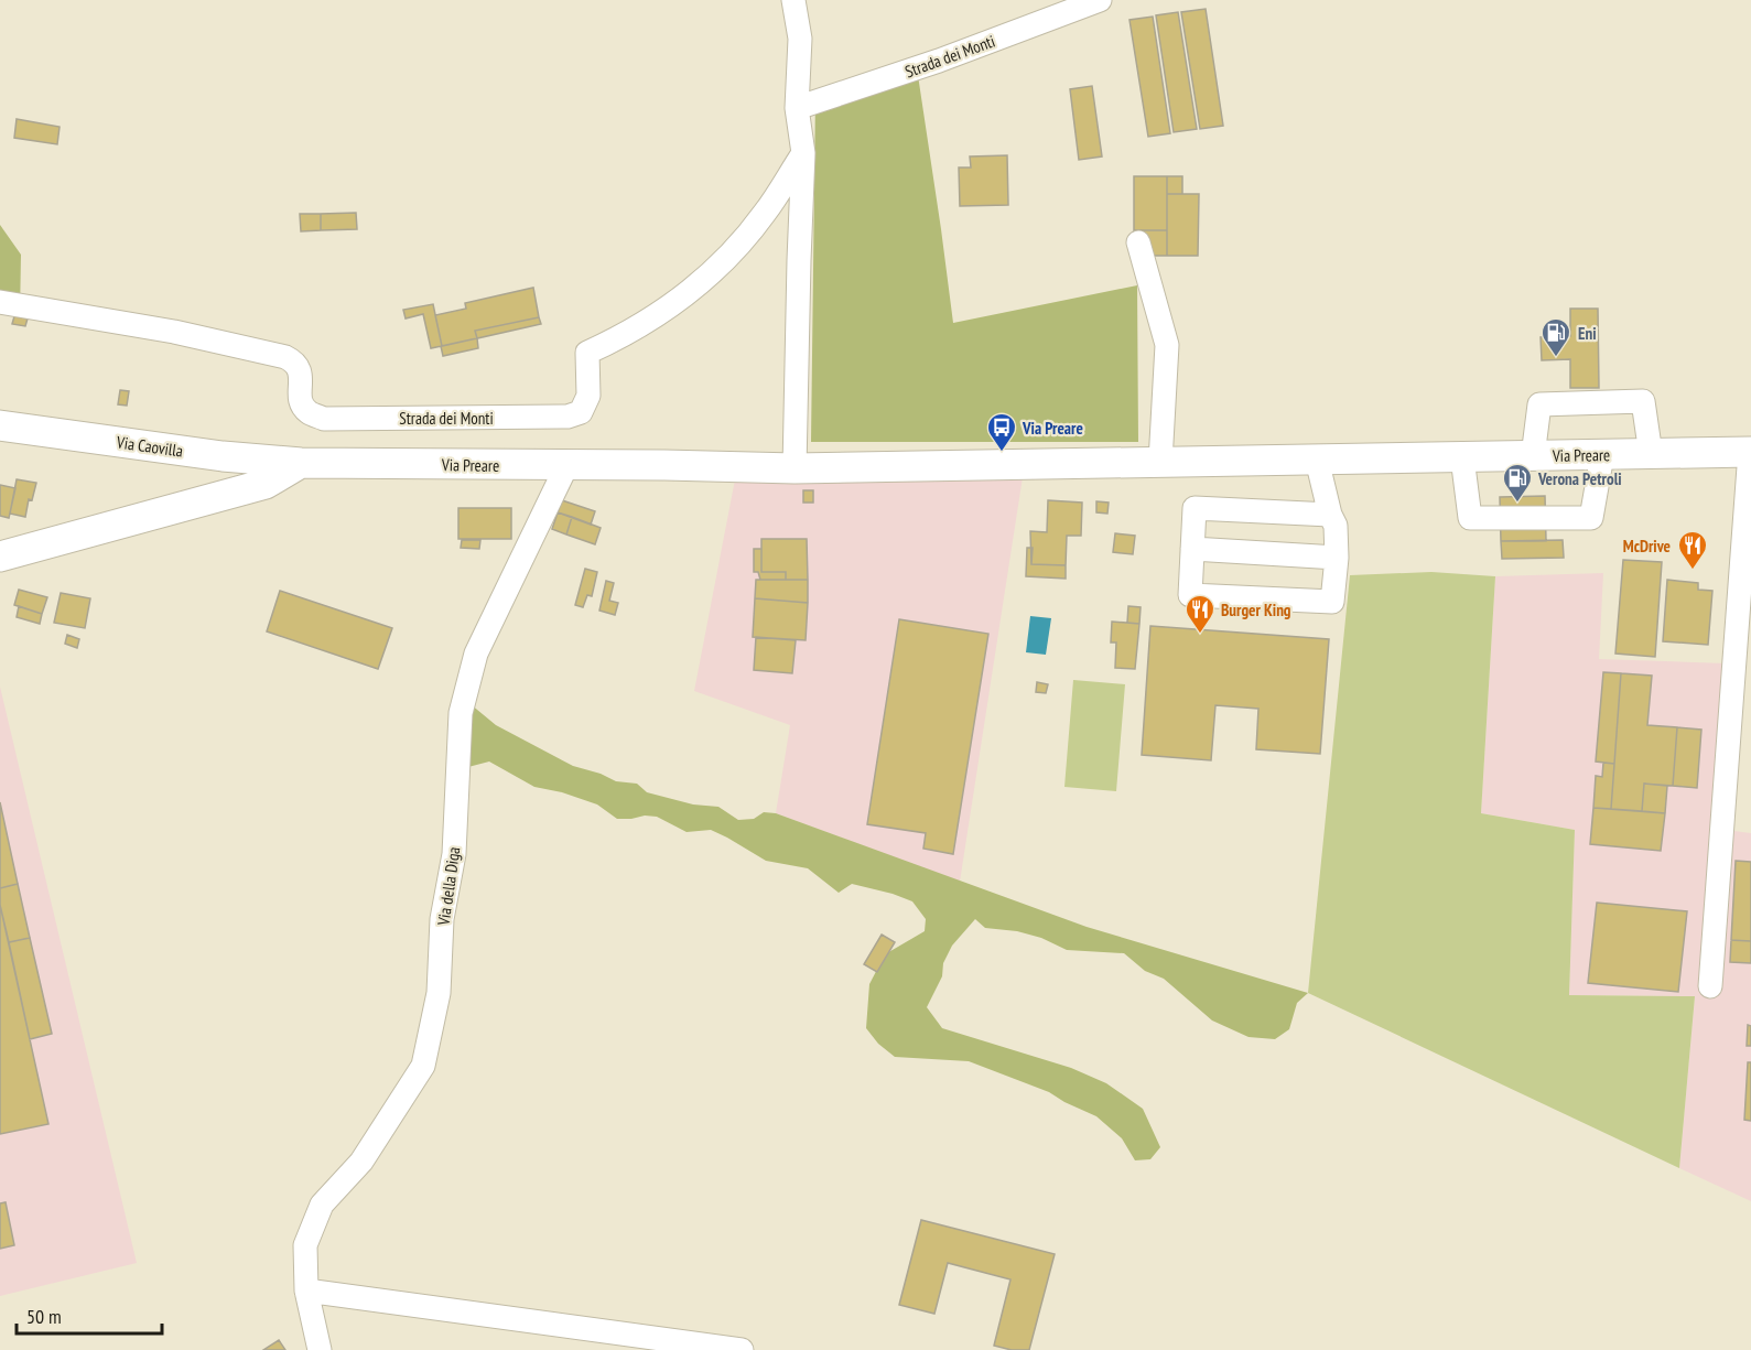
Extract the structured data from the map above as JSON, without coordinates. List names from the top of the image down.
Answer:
{
  "streets": {
    "main road": ["Via Caovilla", "Via Preare"],
    "street": ["Strada dei Monti", "Via della Diga"]
  },
  "crossings": [
    ["Via Caovilla", "Via Preare"],
    ["Via Preare", "Via della Diga"]
  ],
  "places": {
    "fuel station": ["Eni", "Verona Petroli"],
    "bus stop": ["Via Preare"],
    "restaurant": ["McDrive", "Burger King"]
  },
  "scale_bar": "50 m"
}
